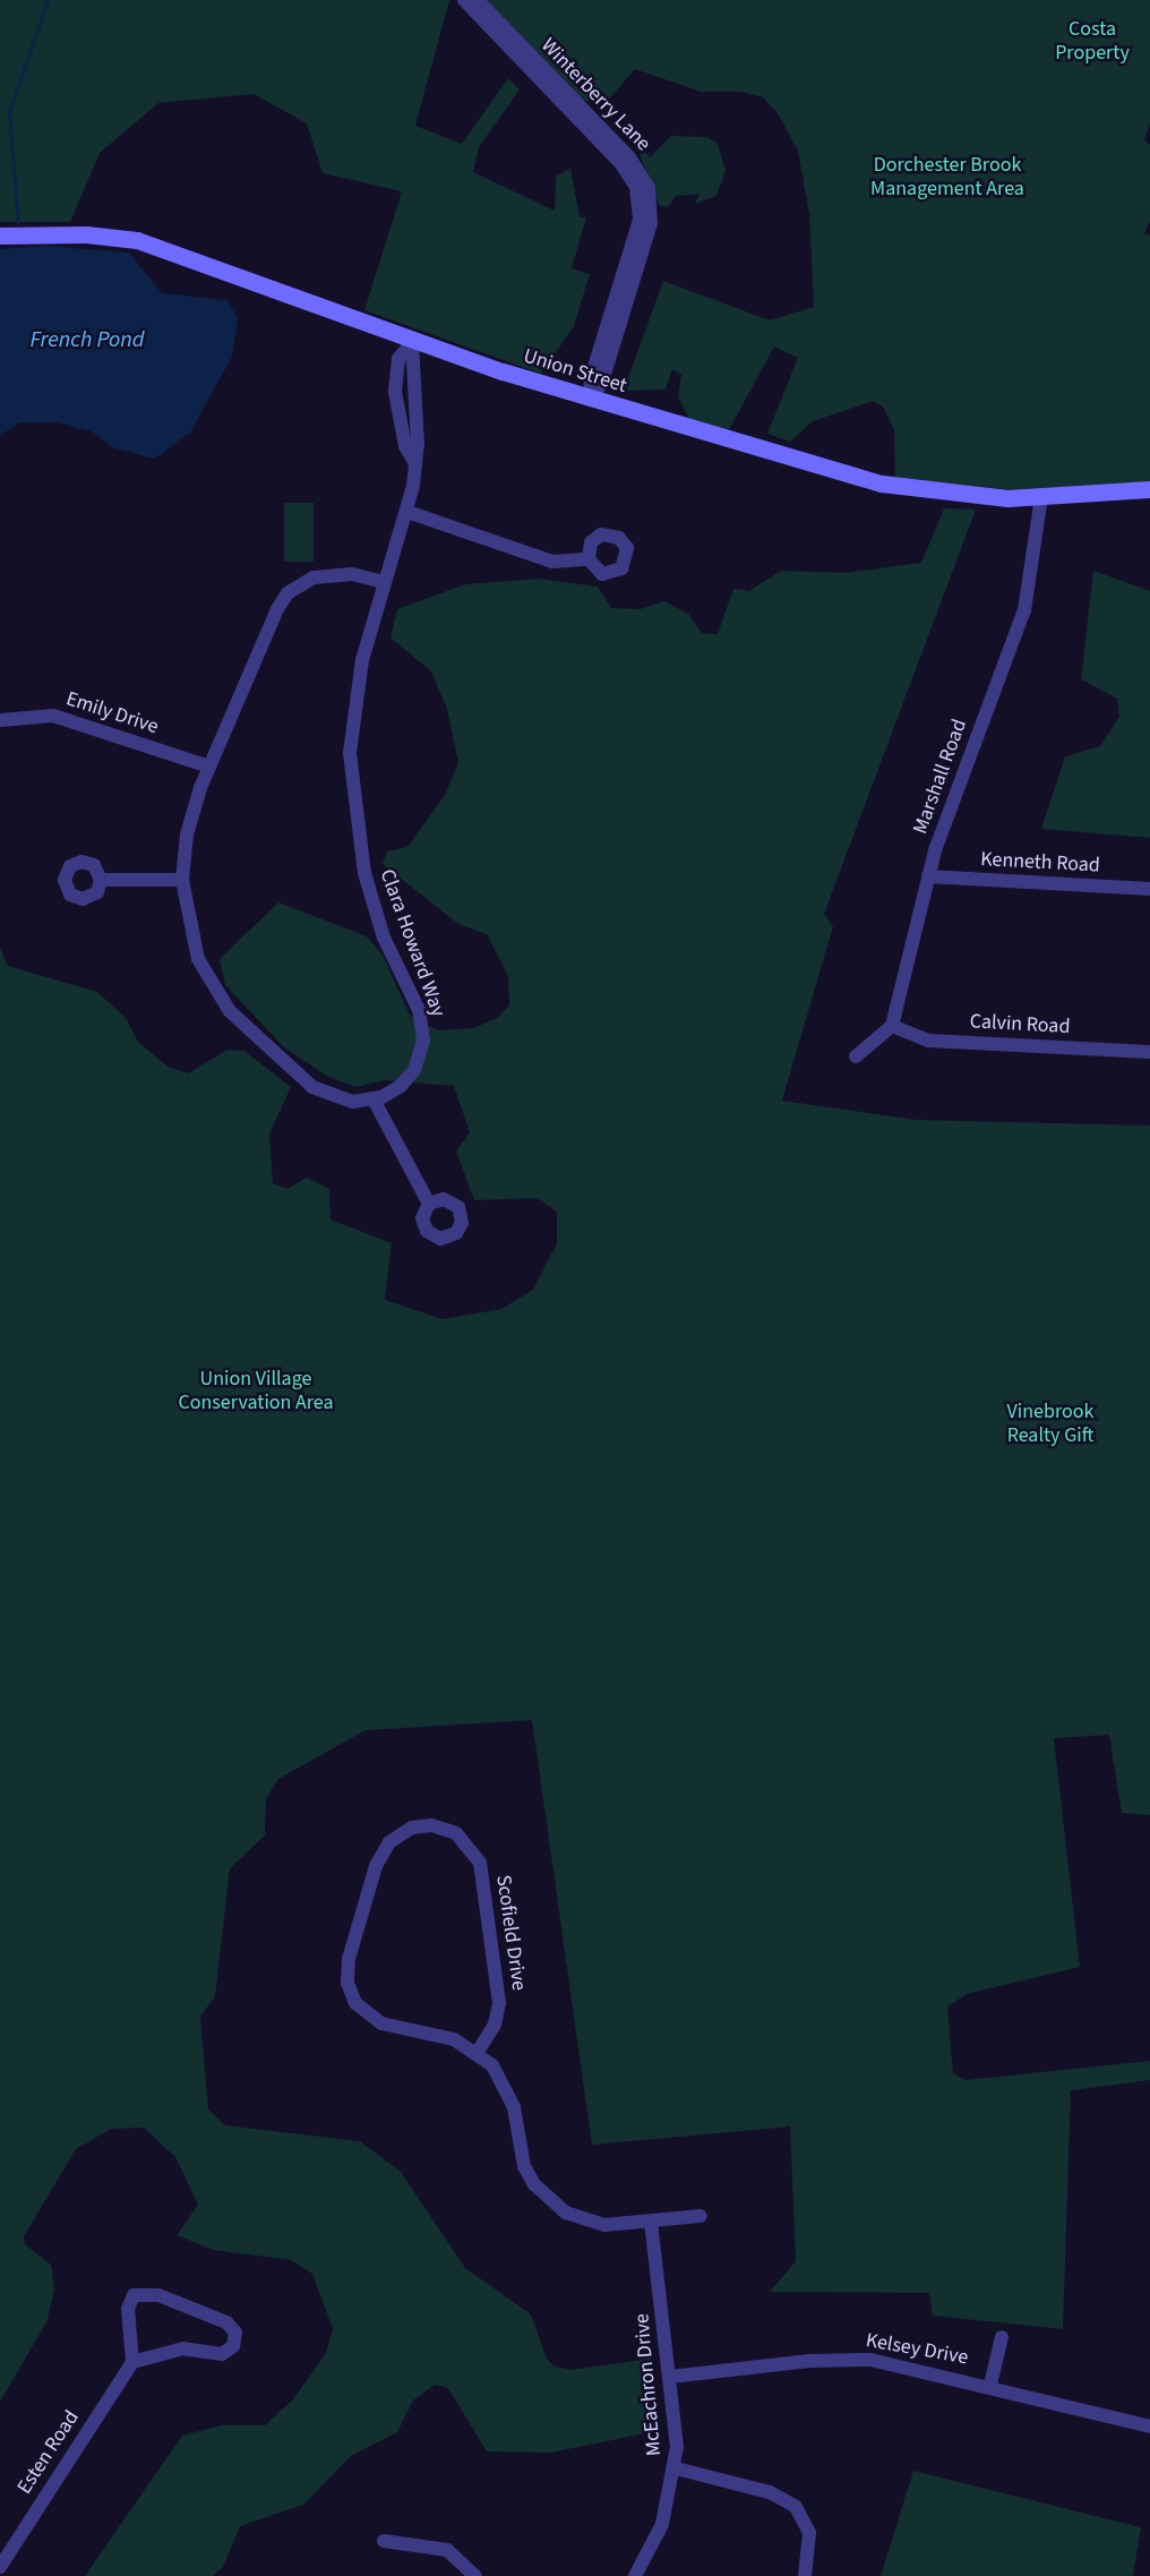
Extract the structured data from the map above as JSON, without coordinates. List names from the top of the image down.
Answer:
{
  "streets": {
    "main road": ["Union Street"],
    "street": [
      "Winterberry Lane",
      "Emily Drive",
      "Marshall Road",
      "Kenneth Road",
      "Clara Howard Way",
      "Calvin Road",
      "Scofield Drive",
      "Kelsey Drive",
      "McEachron Drive",
      "Esten Road"
    ]
  },
  "crossings": [
    ["Winterberry Lane", "Union Street"],
    ["Union Street", "Marshall Road"],
    ["Union Street", "Clara Howard Way"],
    ["Marshall Road", "Kenneth Road"],
    ["Marshall Road", "Calvin Road"],
    ["Scofield Drive", "McEachron Drive"],
    ["Kelsey Drive", "McEachron Drive"]
  ],
  "water": ["French Pond"],
  "parks": [
    "Costa Property",
    "Dorchester Brook Management Area",
    "Union Village Conservation Area",
    "Vinebrook Realty Gift"
  ]
}
